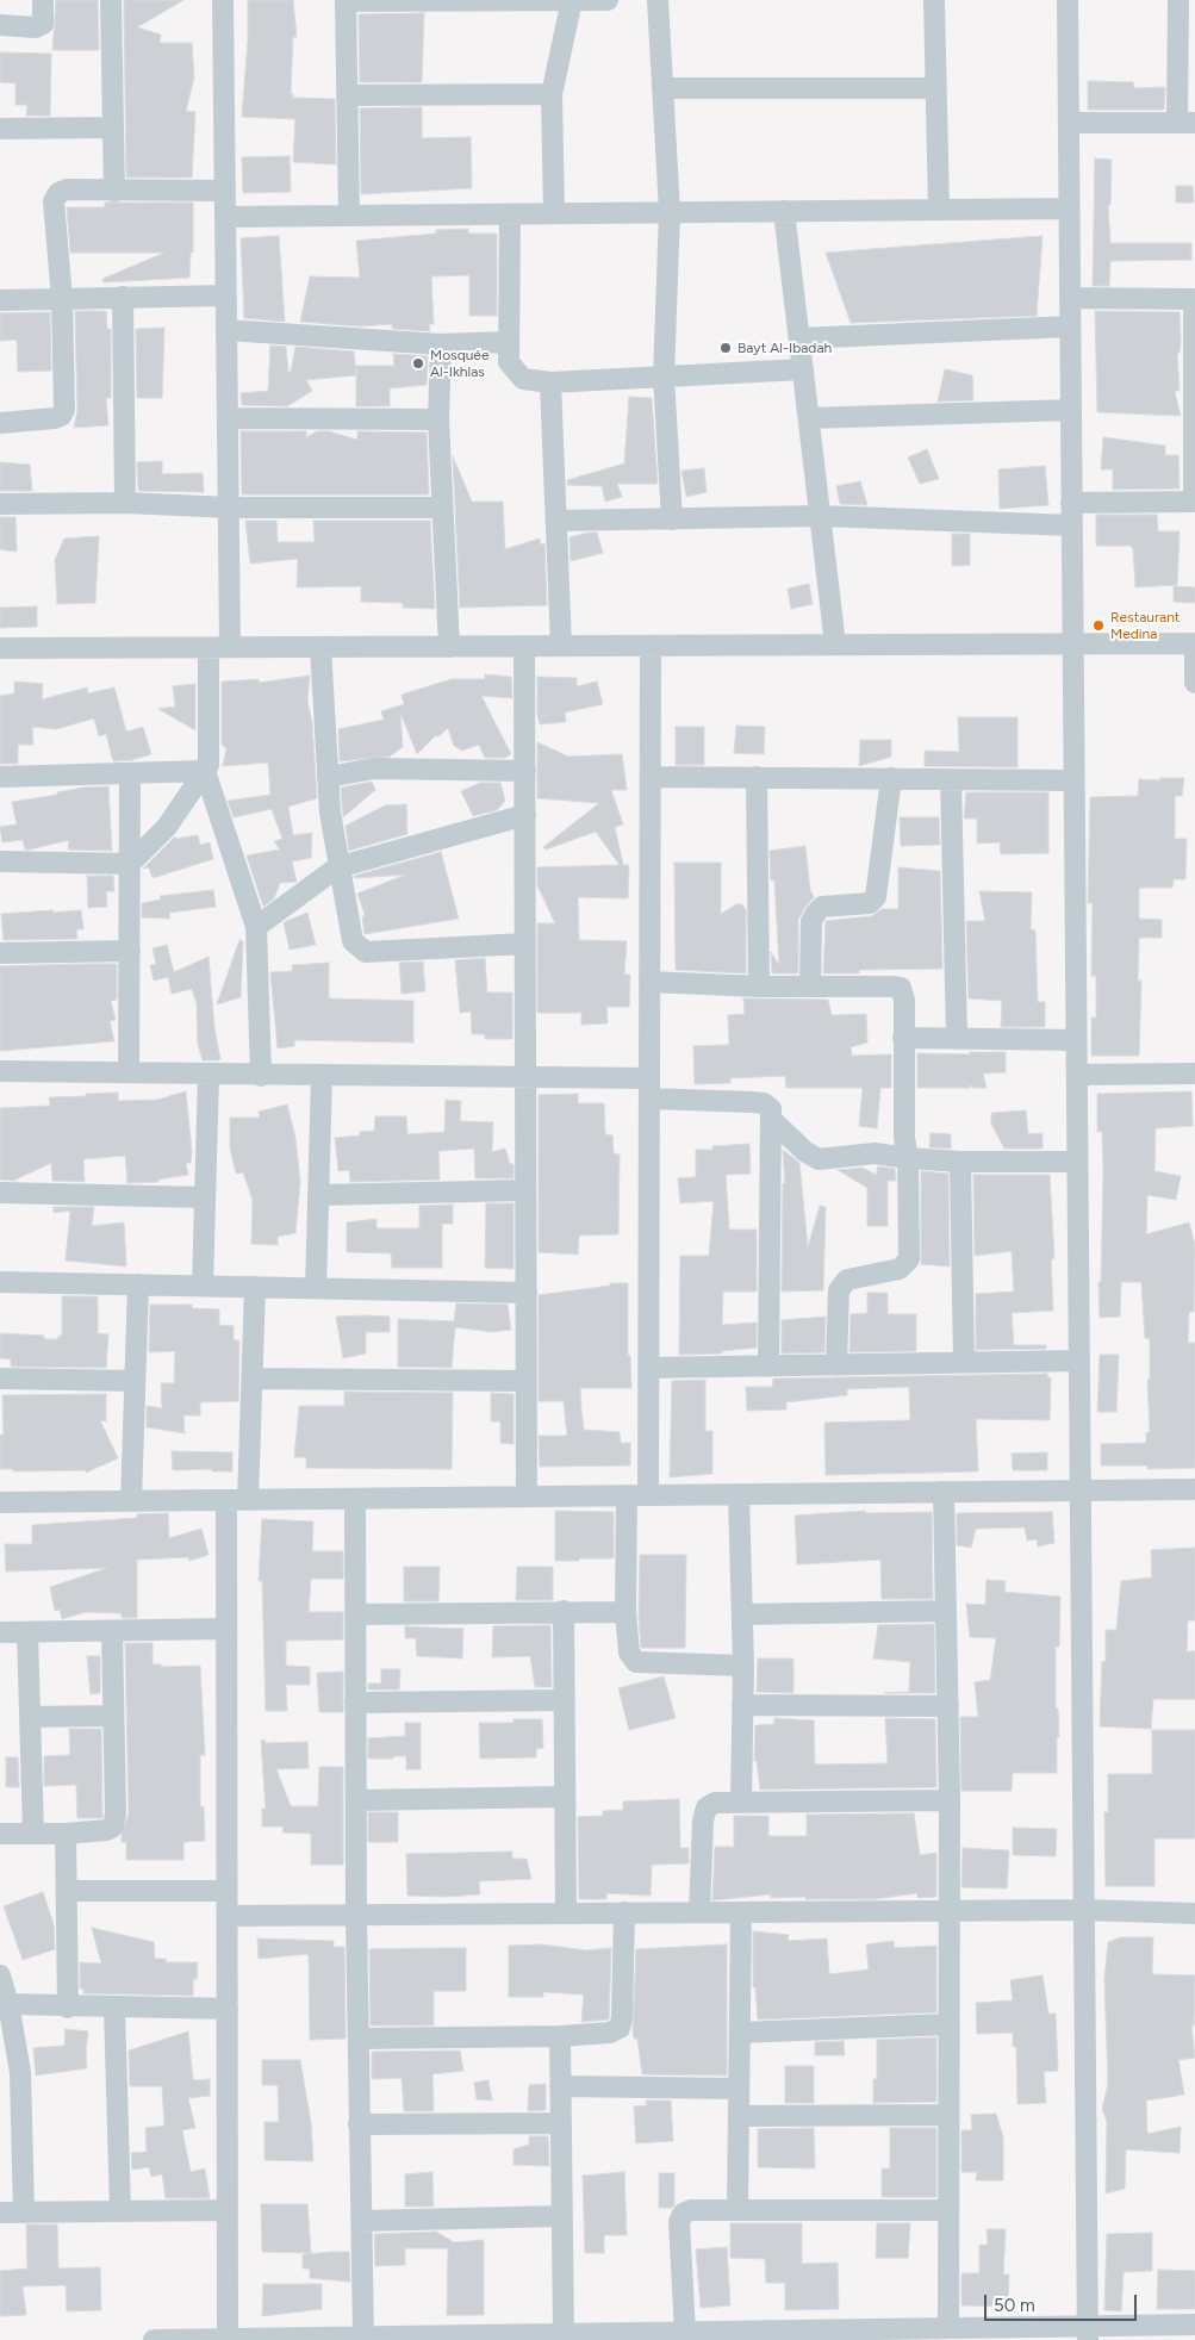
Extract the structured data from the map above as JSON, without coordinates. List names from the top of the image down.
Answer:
{
  "places": ["Bayt Al-Ibadah", "Mosquée Al-Ikhlas", "Restaurant Medina"],
  "scale_bar": "50 m"
}
